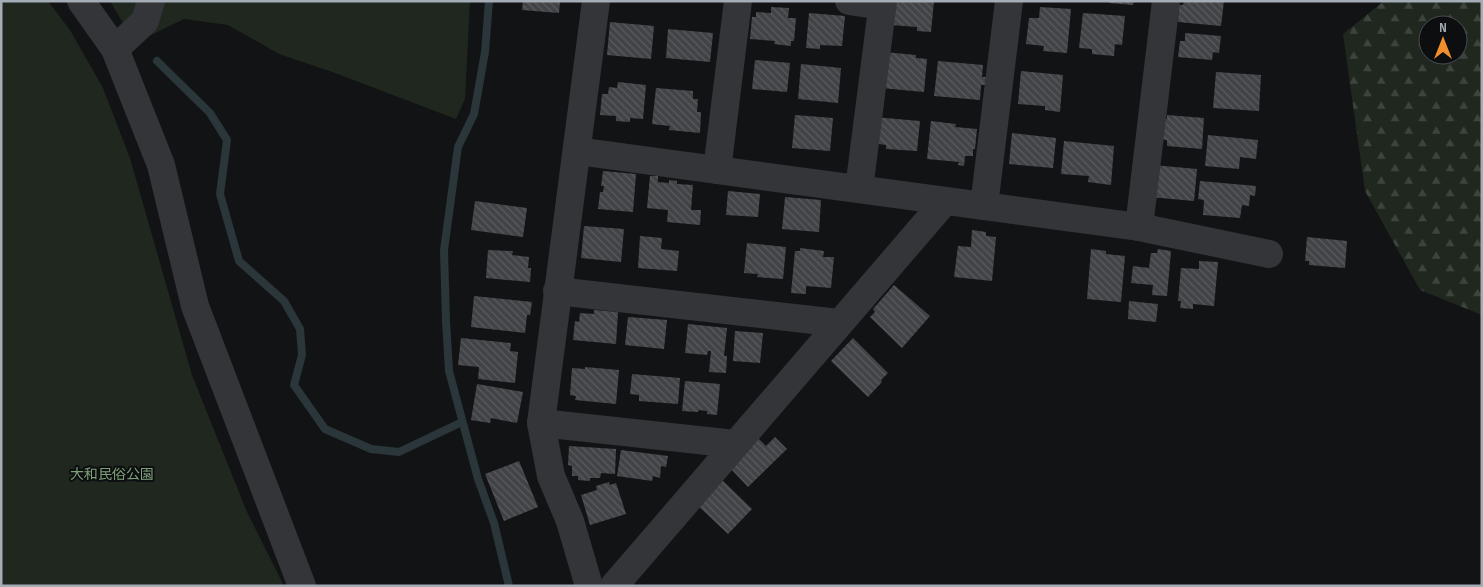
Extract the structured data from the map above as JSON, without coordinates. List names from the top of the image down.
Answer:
{
  "parks": ["大和民俗公園"],
  "north": "top"
}
